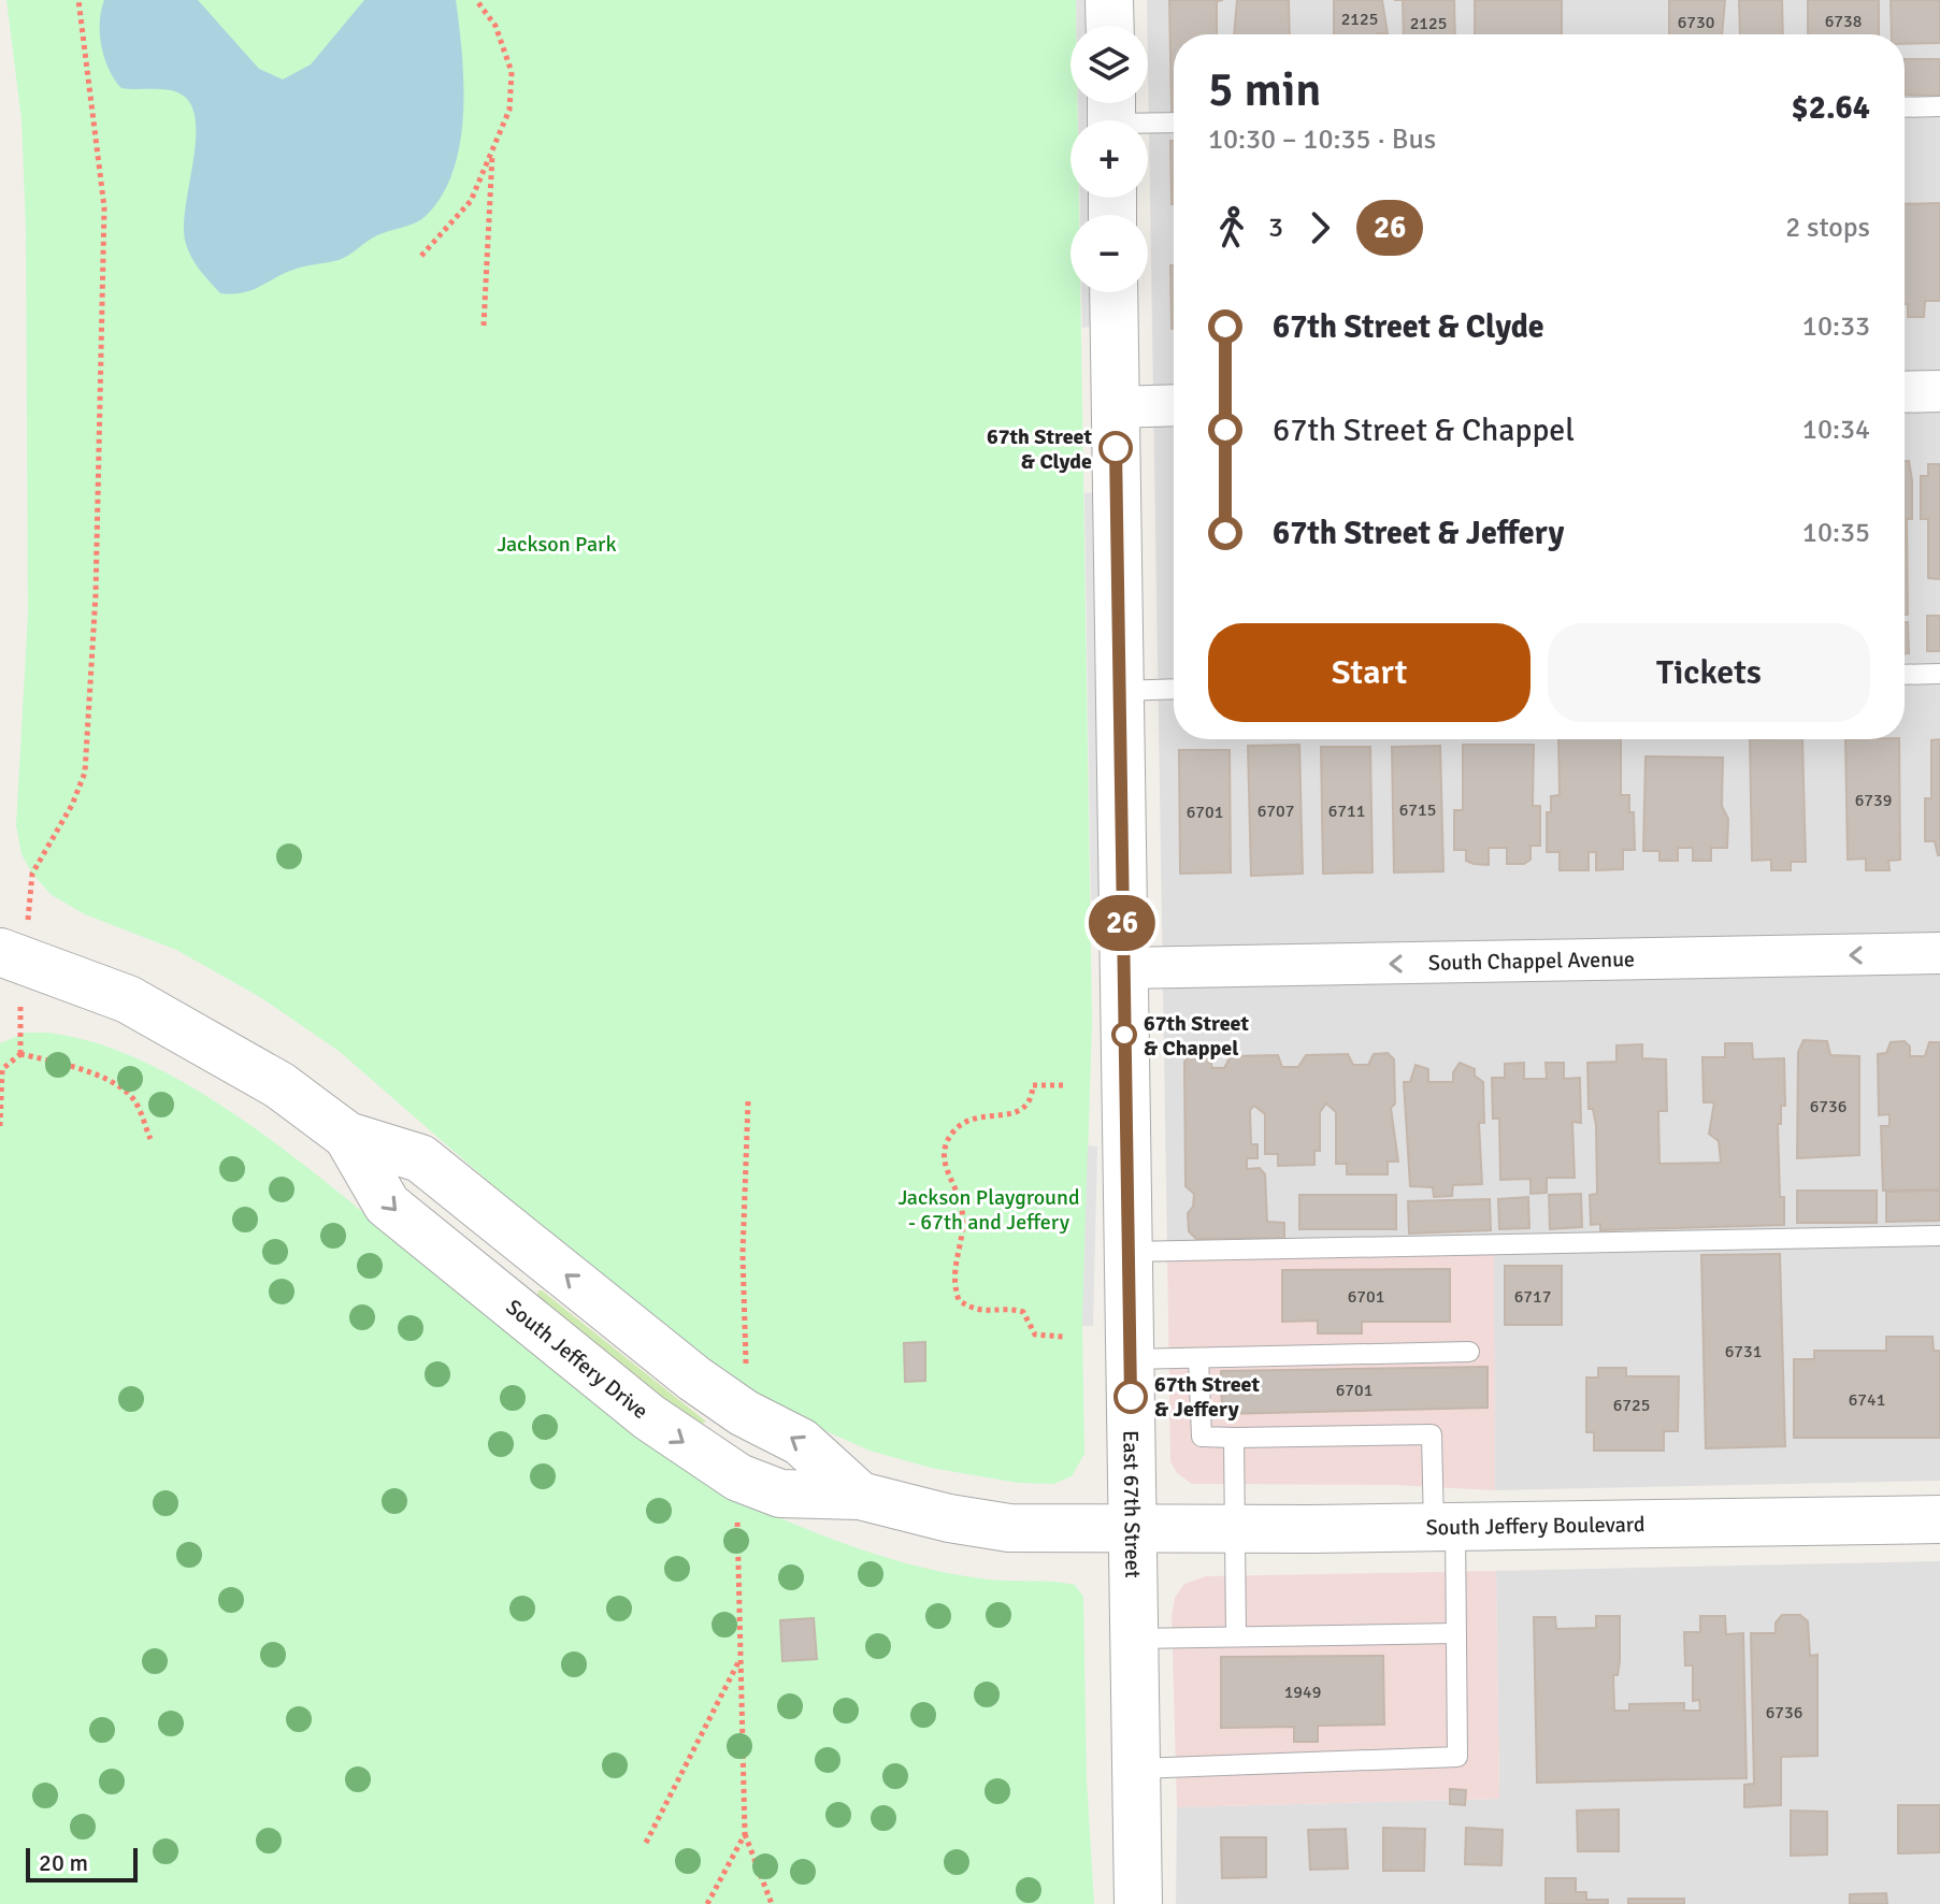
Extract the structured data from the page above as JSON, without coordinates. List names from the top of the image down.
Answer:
{
  "streets": {
    "street": ["South Chappel Avenue", "East 67th Street", "South Jeffery Boulevard"]
  },
  "crossings": [
    ["South Chappel Avenue", "East 67th Street"],
    ["East 67th Street", "South Jeffery Boulevard"]
  ],
  "one_way": ["South Chappel Avenue"],
  "parks": ["Jackson Park", "Jackson Playground - 67th and Jeffery"],
  "places": ["67th Street & Clyde", "67th Street & Chappel", "67th Street & Jeffery"],
  "lines": ["bus line 26"],
  "house_numbers": [
    "2125",
    "6738",
    "6730",
    "2125",
    "6739",
    "6715",
    "6707",
    "6711",
    "6701",
    "6736",
    "6701",
    "6717",
    "6731",
    "6701",
    "6741",
    "6725",
    "1949",
    "6736"
  ],
  "scale_bar": "20 m",
  "page": {
    "on_map": "26",
    "map_buttons": ["+", "−"],
    "heading": ["5 min", "10:30 – 10:35 · Bus", "$2.64"],
    "legs": ["3", "26", "2 stops"],
    "list": [
      {
        "name": "67th Street & Clyde",
        "value": "10:33"
      },
      {
        "name": "67th Street & Chappel",
        "value": "10:34"
      },
      {
        "name": "67th Street & Jeffery",
        "value": "10:35"
      }
    ],
    "buttons": ["Start", "Tickets"],
    "scale": "20 m"
  }
}
